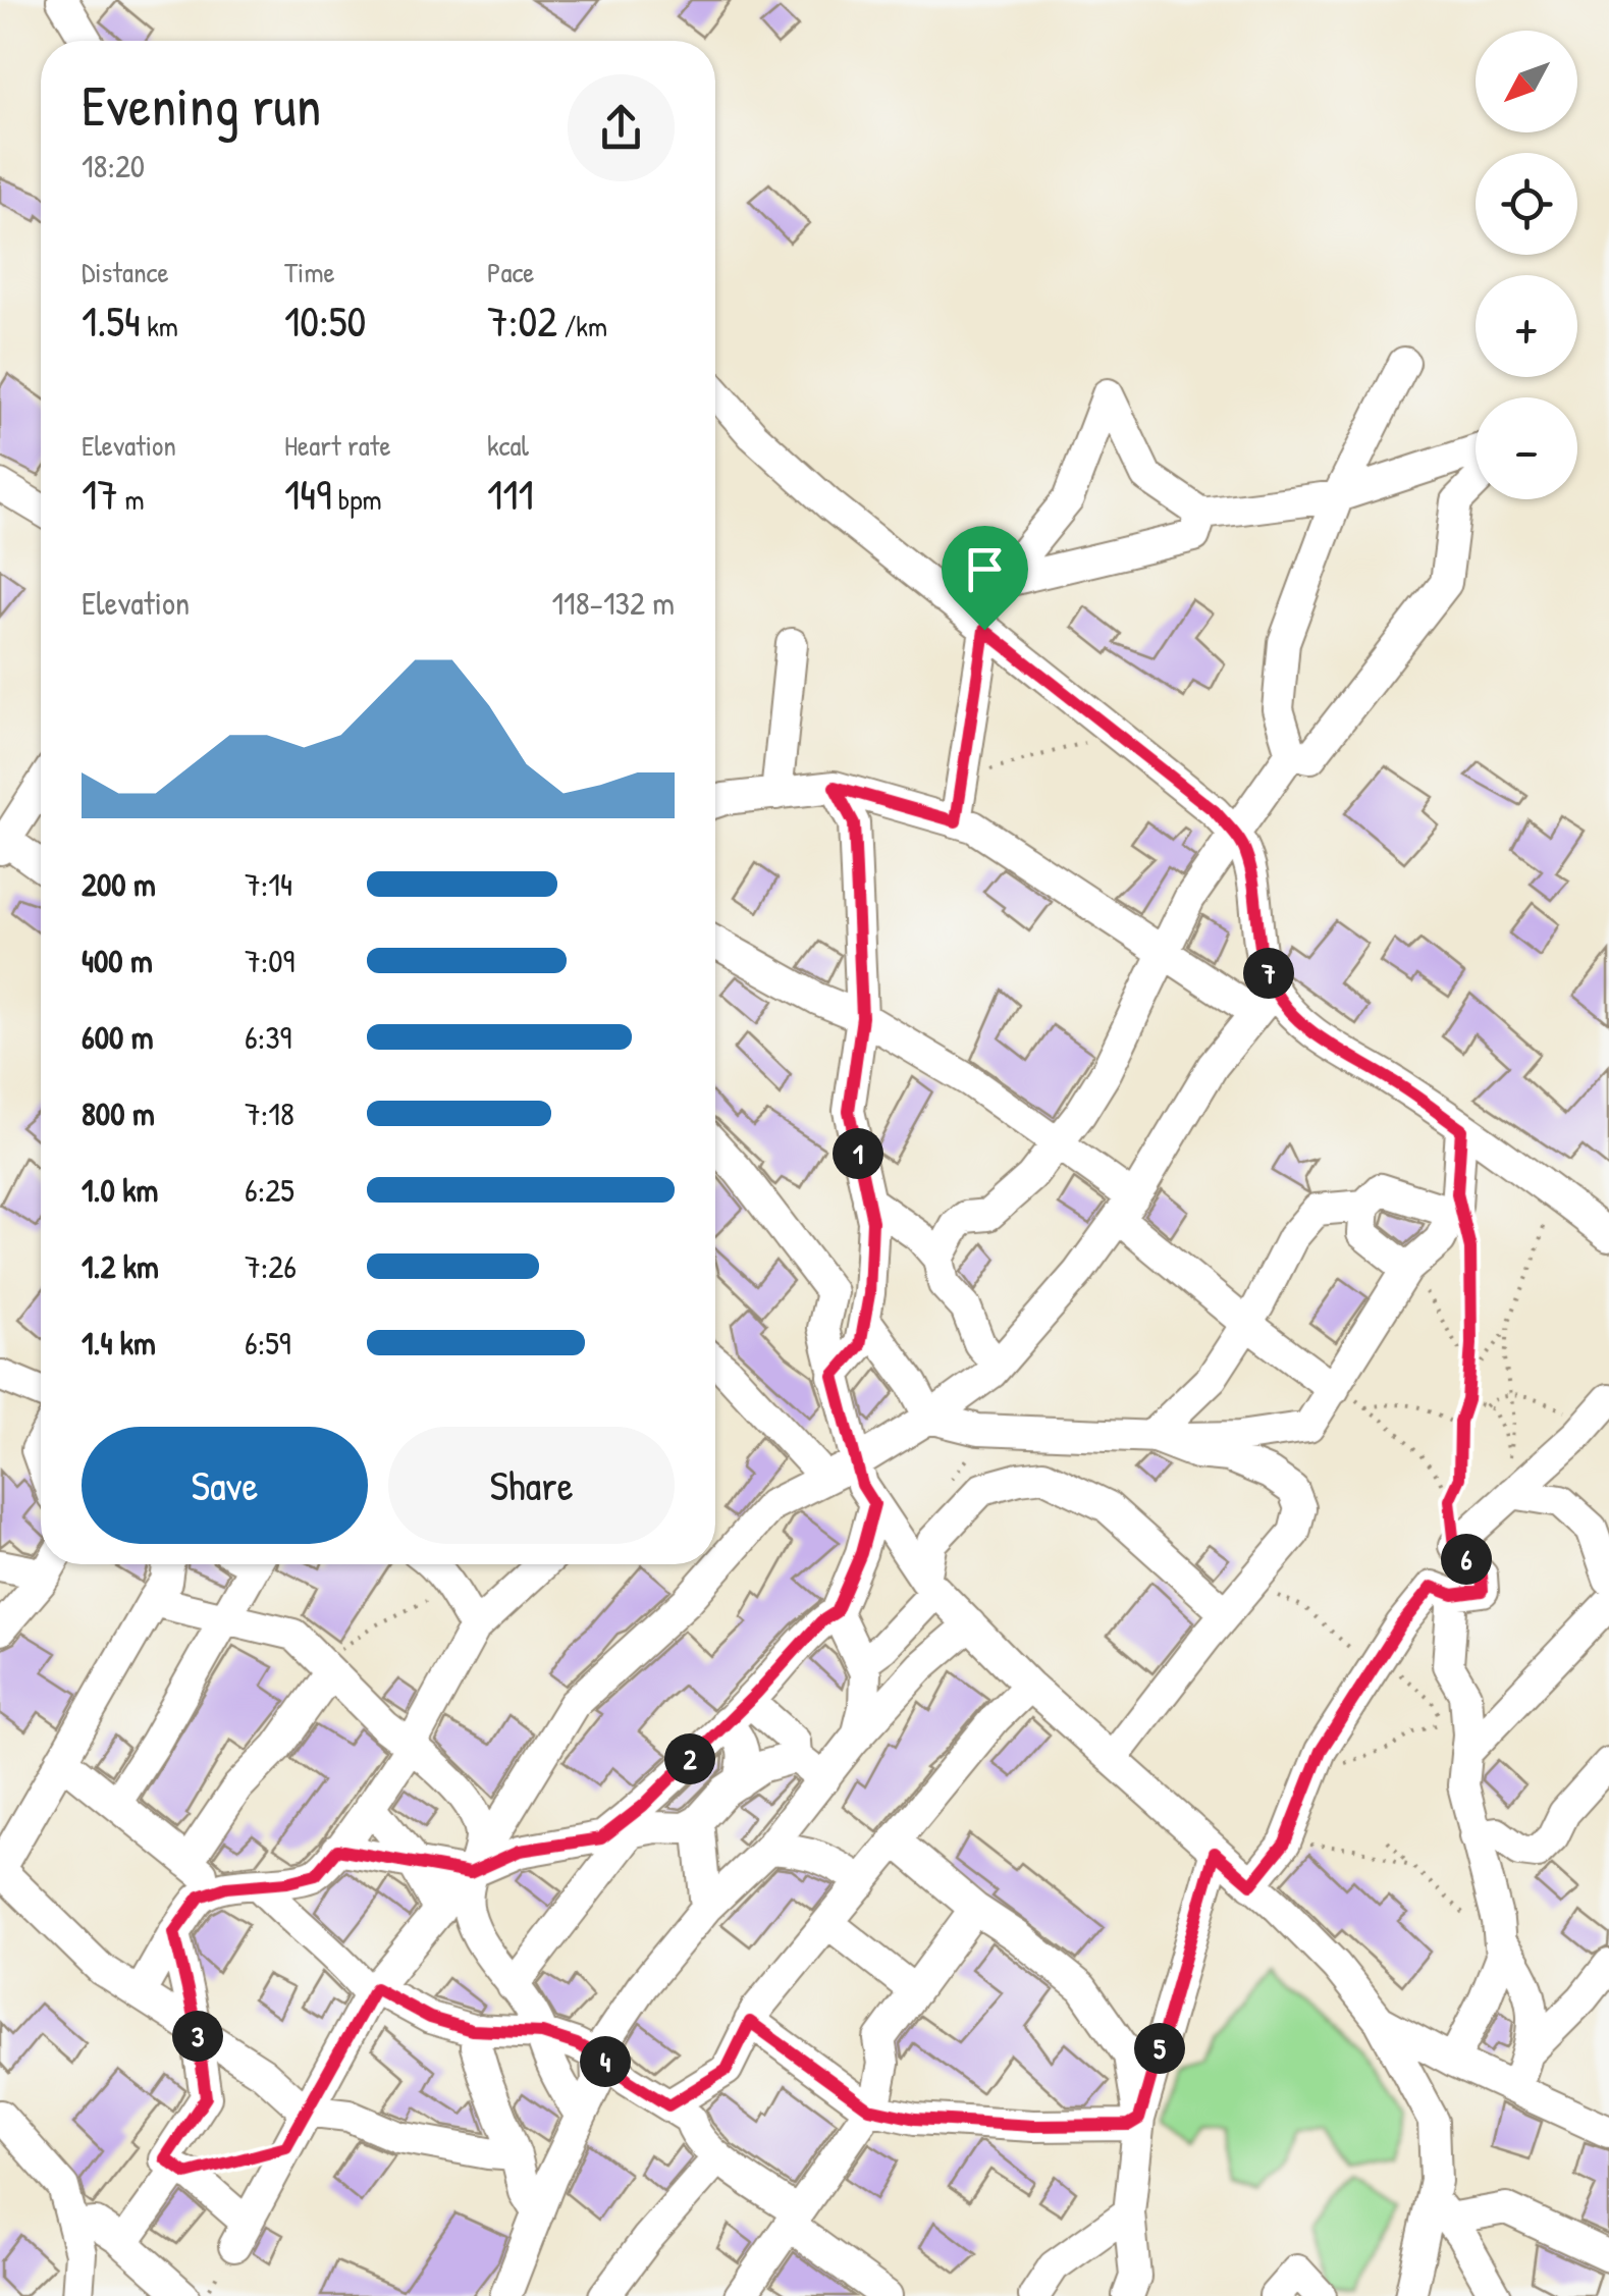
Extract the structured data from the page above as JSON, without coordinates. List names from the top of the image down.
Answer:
{
  "north": "bottom left",
  "page": {
    "map_buttons": ["+", "−"],
    "heading": ["Evening run", "18:20"],
    "stats": [
      ["Distance", "1.54 km"],
      ["Time", "10:50"],
      ["Pace", "7:02 /km"],
      ["Elevation", "17 m"],
      ["Heart rate", "149 bpm"],
      ["kcal", "111"]
    ],
    "chart": ["Elevation", "118–132 m"],
    "list": [
      {
        "name": "200 m",
        "note": "7:14"
      },
      {
        "name": "400 m",
        "note": "7:09"
      },
      {
        "name": "600 m",
        "note": "6:39"
      },
      {
        "name": "800 m",
        "note": "7:18"
      },
      {
        "name": "1.0 km",
        "note": "6:25"
      },
      {
        "name": "1.2 km",
        "note": "7:26"
      },
      {
        "name": "1.4 km",
        "note": "6:59"
      }
    ],
    "pins": [
      "7",
      "1",
      "6",
      "2",
      "3",
      "5",
      "4"
    ],
    "buttons": ["Save", "Share"]
  }
}
